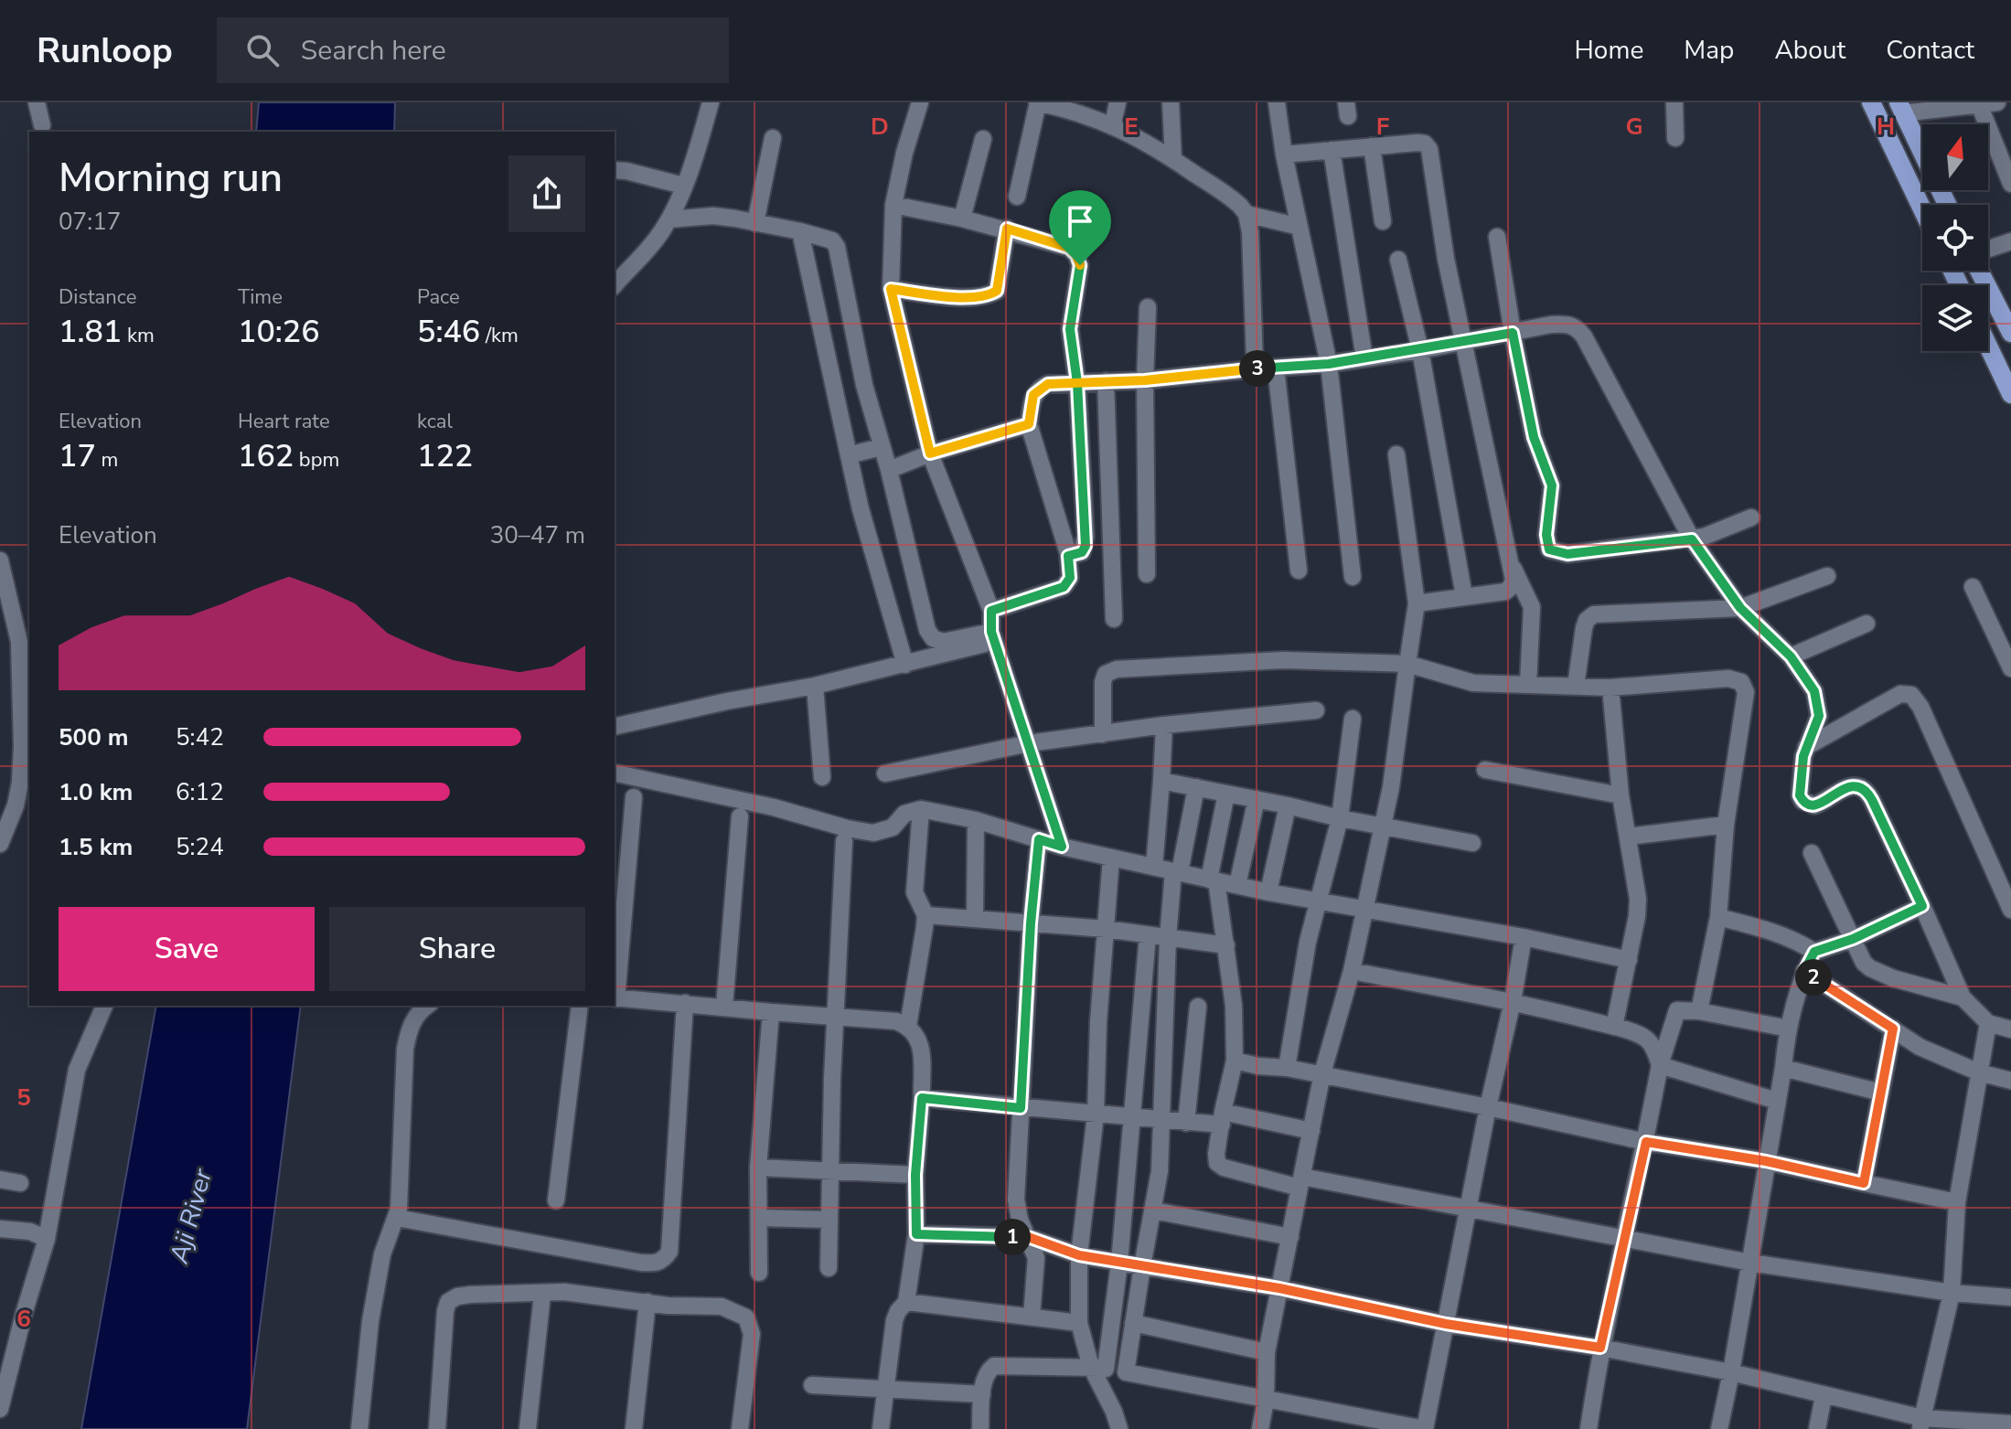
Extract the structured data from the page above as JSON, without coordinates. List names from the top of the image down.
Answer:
{
  "water": ["Aji River"],
  "north": "top",
  "page": {
    "header": "Runloop",
    "search": "Search here",
    "nav": [
      "Home",
      "Map",
      "About",
      "Contact"
    ],
    "heading": ["Morning run", "07:17"],
    "stats": [
      ["Distance", "1.81 km"],
      ["Time", "10:26"],
      ["Pace", "5:46 /km"],
      ["Elevation", "17 m"],
      ["Heart rate", "162 bpm"],
      ["kcal", "122"]
    ],
    "pins": ["3", "2", "1"],
    "chart": ["Elevation", "30–47 m"],
    "list": [
      {
        "name": "500 m",
        "note": "5:42"
      },
      {
        "name": "1.0 km",
        "note": "6:12"
      },
      {
        "name": "1.5 km",
        "note": "5:24"
      }
    ],
    "buttons": ["Save", "Share"]
  },
  "grid": {
    "columns": [
      "D",
      "E",
      "F",
      "G",
      "H"
    ],
    "rows": ["5", "6"]
  }
}
